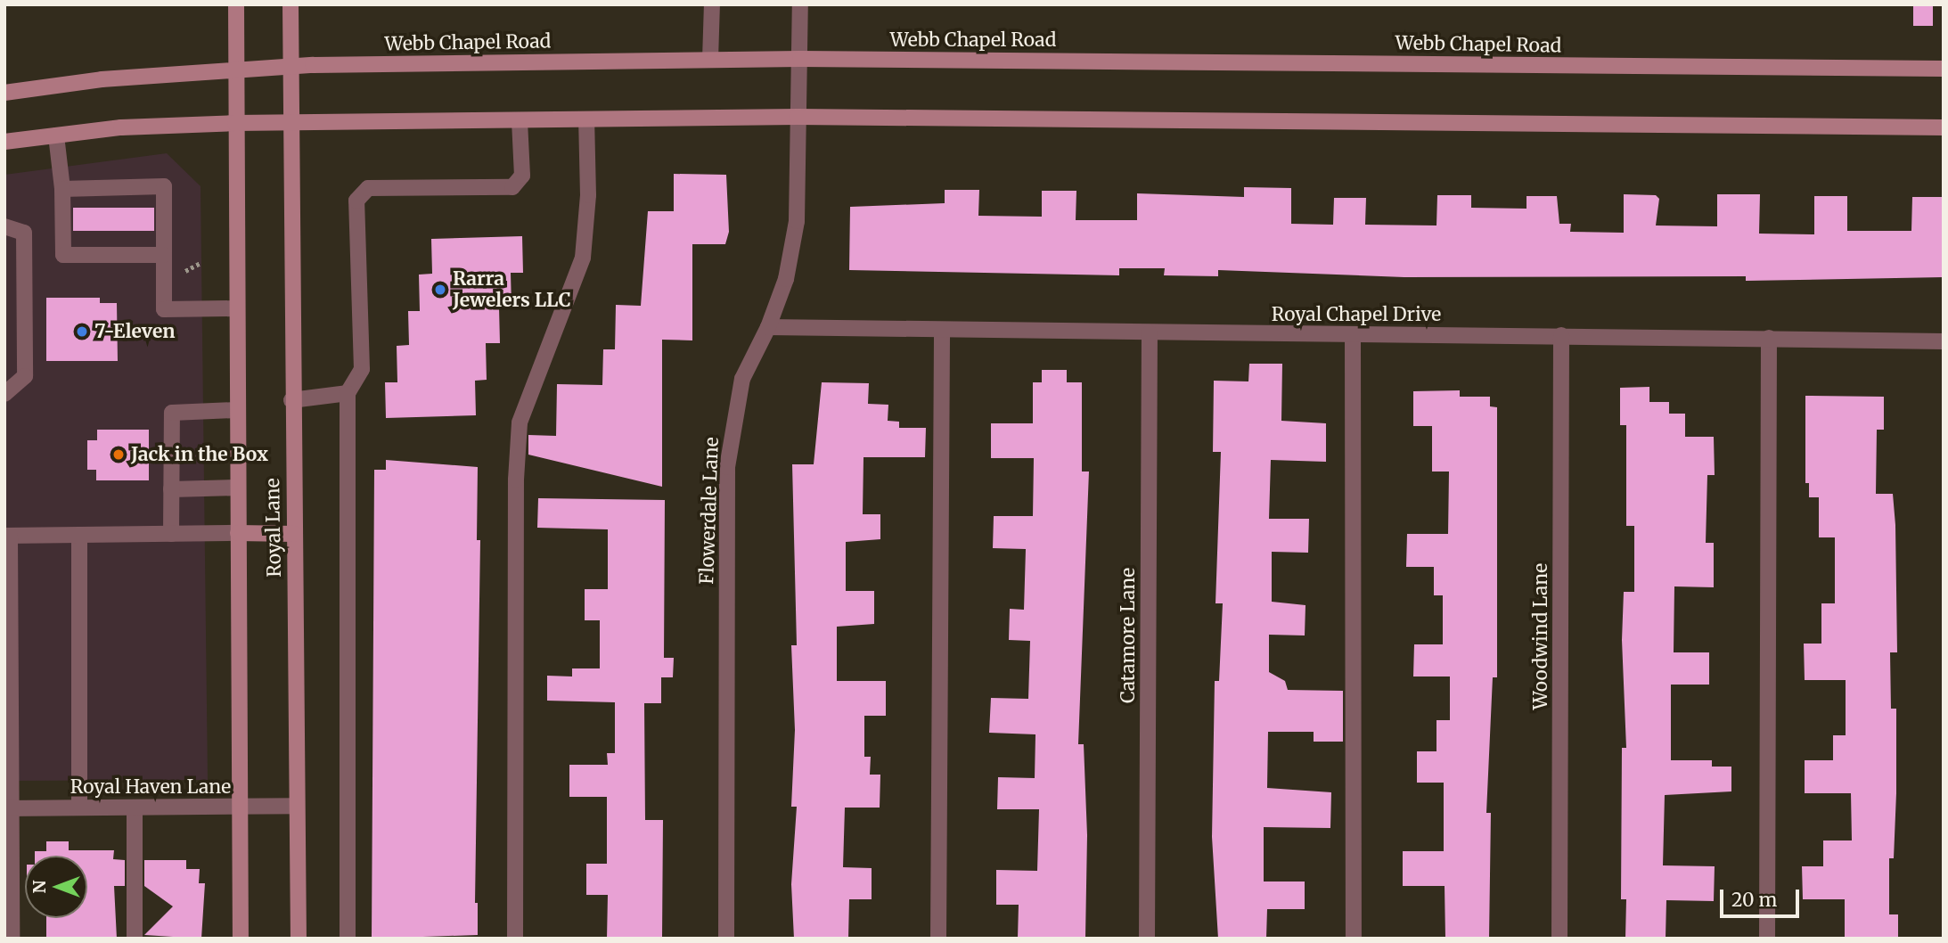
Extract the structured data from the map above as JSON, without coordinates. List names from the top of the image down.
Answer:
{
  "streets": {
    "main road": ["Webb Chapel Road", "Royal Lane"],
    "street": [
      "Royal Chapel Drive",
      "Flowerdale Lane",
      "Catamore Lane",
      "Woodwind Lane",
      "Royal Haven Lane"
    ]
  },
  "crossings": [
    ["Webb Chapel Road", "Flowerdale Lane"],
    ["Webb Chapel Road", "Royal Lane"],
    ["Royal Chapel Drive", "Flowerdale Lane"],
    ["Royal Chapel Drive", "Catamore Lane"],
    ["Royal Chapel Drive", "Woodwind Lane"],
    ["Royal Lane", "Royal Haven Lane"]
  ],
  "places": ["Rarra Jewelers LLC", "7-Eleven", "Jack in the Box"],
  "scale_bar": "20 m",
  "north": "left"
}
